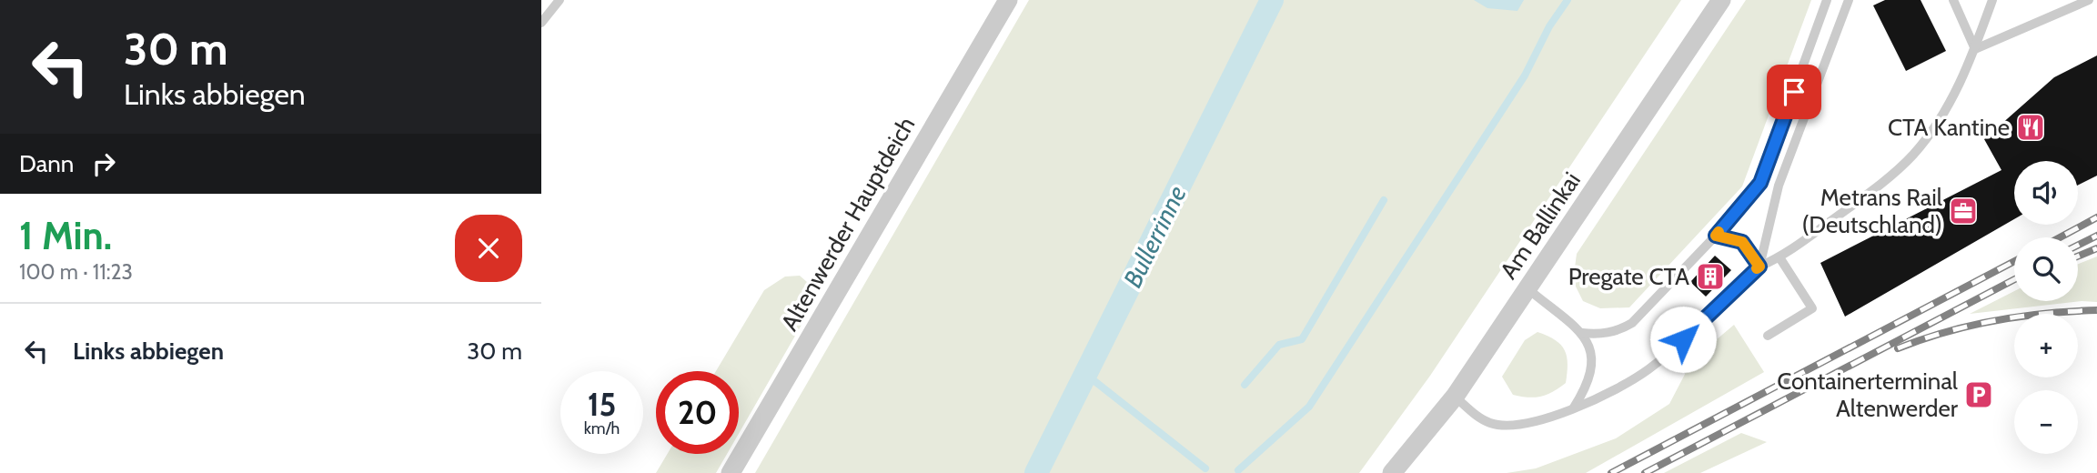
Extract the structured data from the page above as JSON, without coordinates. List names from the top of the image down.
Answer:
{
  "streets": {
    "street": ["Altenwerder Hauptdeich", "Am Ballinkai"]
  },
  "water": ["Bullerrinne"],
  "places": {
    "restaurant": ["CTA Kantine"],
    "office": ["Metrans Rail (Deutschland)"],
    "building": ["Pregate CTA"],
    "parking": ["Containerterminal Altenwerder"]
  },
  "page": {
    "turn": ["30 m", "Links abbiegen"],
    "then": "Dann",
    "map_buttons": ["+", "−"],
    "heading": ["1 Min.", "100 m · 11:23"],
    "list": [
      {
        "name": "Links abbiegen",
        "value": "30 m"
      }
    ],
    "speed": "15 km/h",
    "limit": "20"
  }
}
